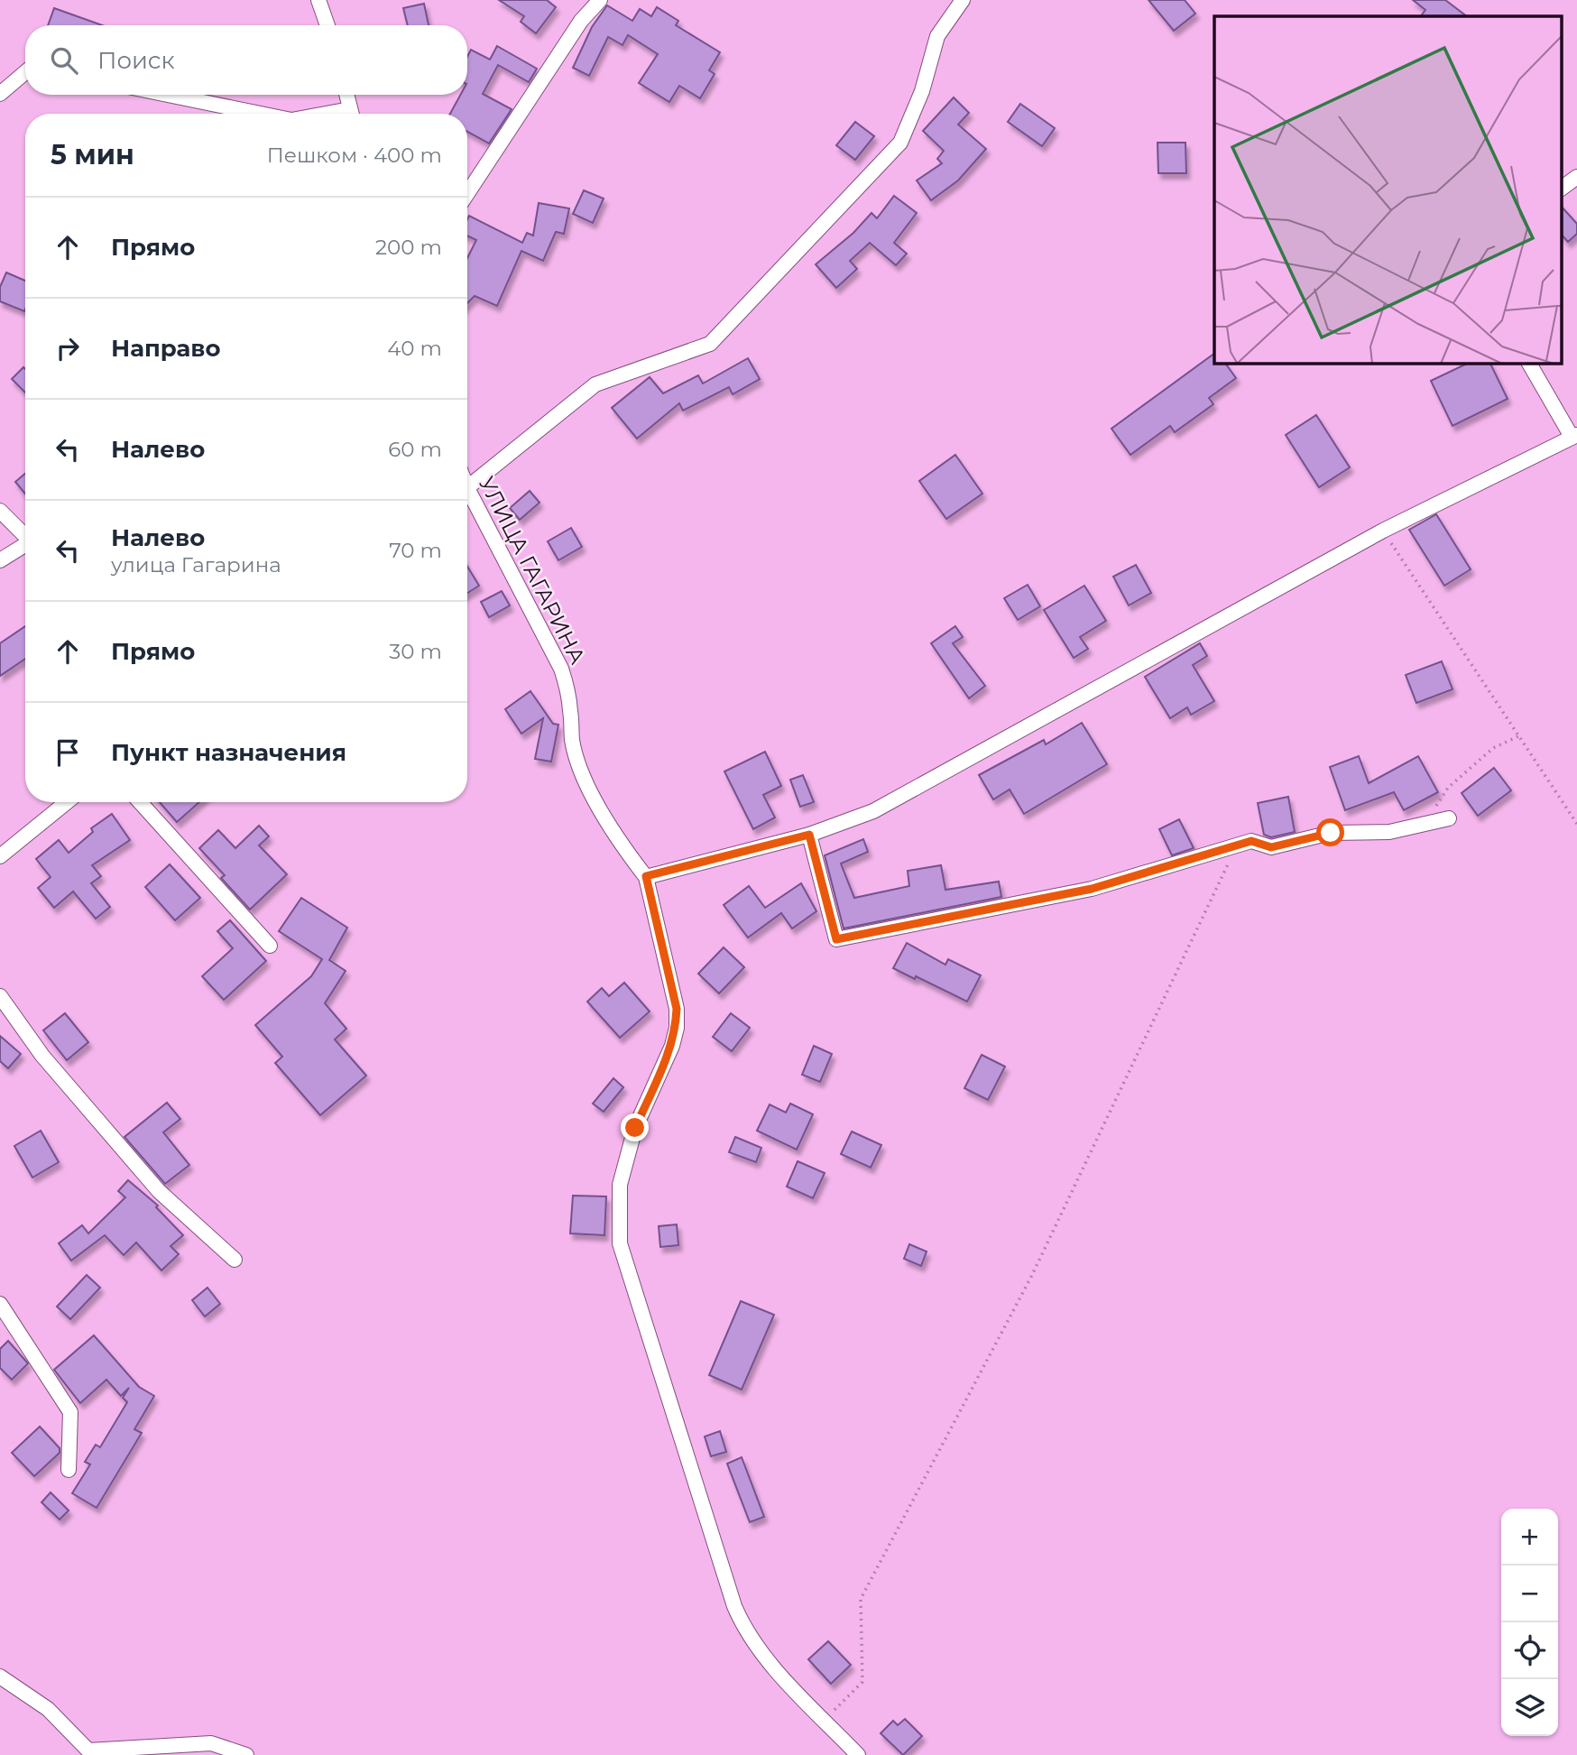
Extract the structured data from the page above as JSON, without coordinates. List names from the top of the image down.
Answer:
{
  "streets": {
    "street": ["УЛИЦА ГАГАРИНА"]
  },
  "page": {
    "search": "Поиск",
    "heading": ["5 мин", "Пешком · 400 m"],
    "list": [
      ["Прямо", "200 m"],
      ["Направо", "40 m"],
      ["Налево", "60 m"],
      ["Налево", "улица Гагарина", "70 m"],
      ["Прямо", "30 m"],
      "Пункт назначения"
    ],
    "map_buttons": ["+", "−"]
  }
}
